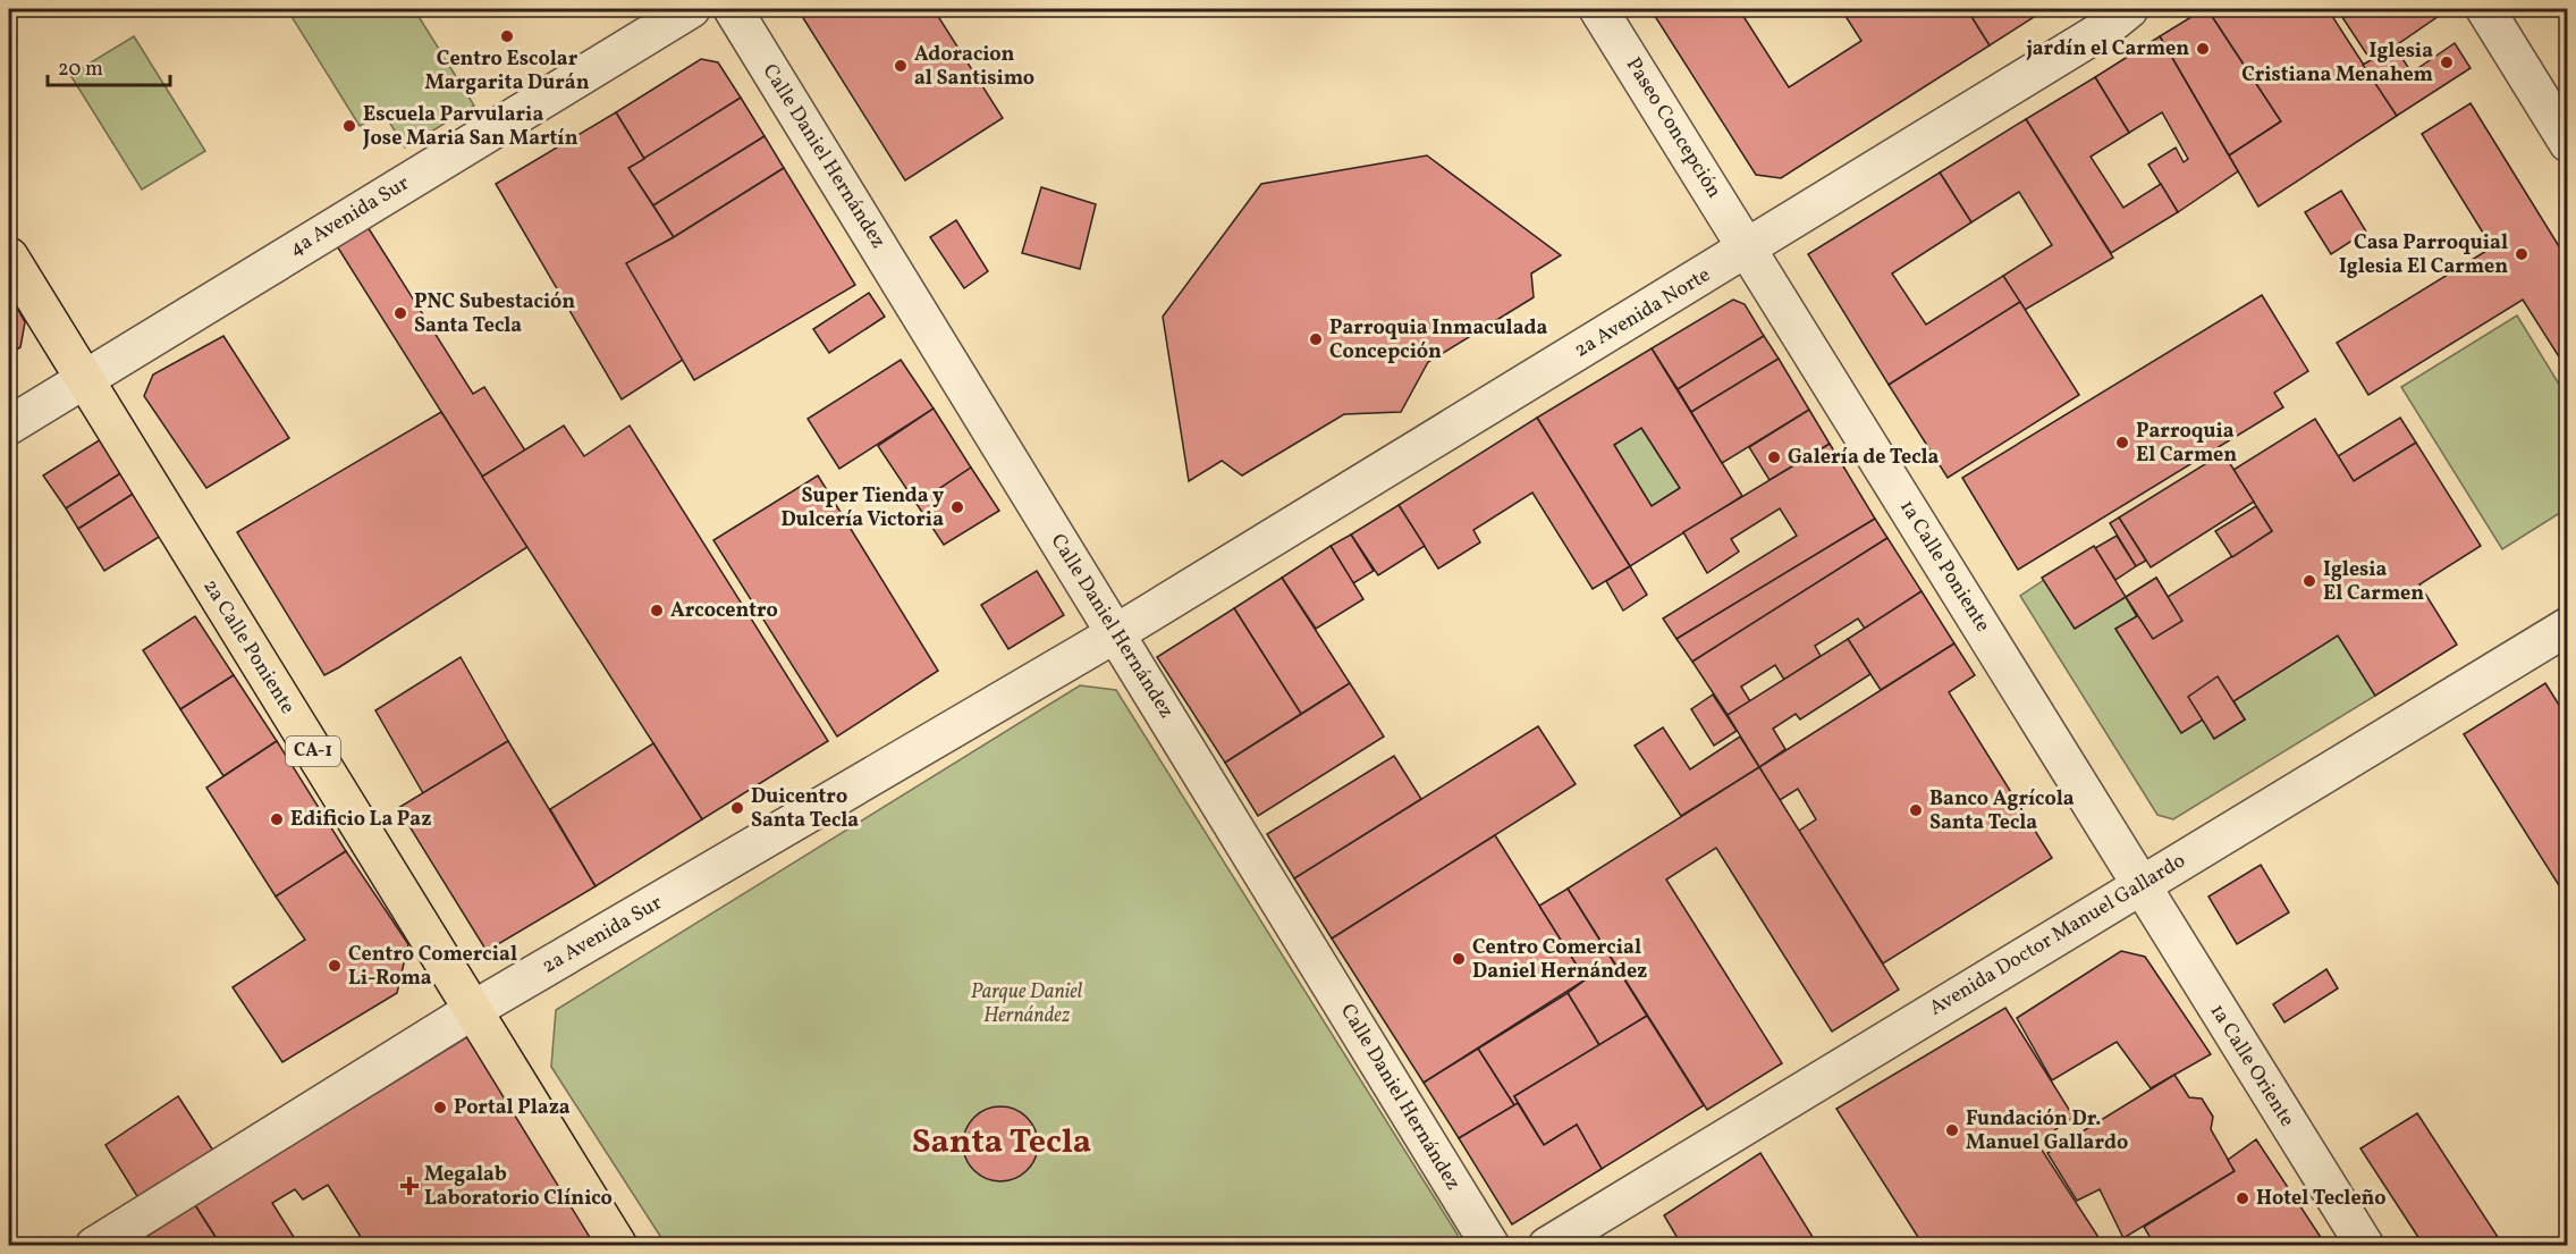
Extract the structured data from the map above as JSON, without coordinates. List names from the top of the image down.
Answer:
{
  "streets": {
    "main road": ["2a Calle Poniente", "CA-1"],
    "street": [
      "Paseo Concepción",
      "Calle Daniel Hernández",
      "4a Avenida Sur",
      "2a Avenida Norte",
      "1a Calle Poniente",
      "2a Avenida Sur",
      "Avenida Doctor Manuel Gallardo",
      "1a Calle Oriente"
    ]
  },
  "crossings": [
    ["Paseo Concepción", "2a Avenida Norte"],
    ["Paseo Concepción", "1a Calle Poniente"],
    ["Calle Daniel Hernández", "2a Avenida Norte"],
    ["Calle Daniel Hernández", "2a Avenida Sur"],
    ["4a Avenida Sur", "2a Calle Poniente"],
    ["2a Avenida Norte", "1a Calle Poniente"],
    ["2a Avenida Norte", "2a Avenida Sur"],
    ["1a Calle Poniente", "Avenida Doctor Manuel Gallardo"],
    ["1a Calle Poniente", "1a Calle Oriente"],
    ["2a Calle Poniente", "2a Avenida Sur"],
    ["Avenida Doctor Manuel Gallardo", "1a Calle Oriente"]
  ],
  "districts": ["Santa Tecla"],
  "parks": ["Parque Daniel Hernández"],
  "places": {
    "other": [
      "Centro Escolar Margarita Durán",
      "jardín el Carmen",
      "Iglesia Cristiana Menahem",
      "Adoracion al Santisimo",
      "Escuela Parvularia Jose Maria San Martín",
      "Casa Parroquial Iglesia El Carmen",
      "PNC Subestación Santa Tecla",
      "Parroquia Inmaculada Concepción",
      "Parroquia El Carmen",
      "Galería de Tecla",
      "Super Tienda y Dulcería Victoria",
      "Iglesia El Carmen",
      "Arcocentro",
      "Duicentro Santa Tecla",
      "Banco Agrícola Santa Tecla",
      "Edificio La Paz",
      "Centro Comercial Daniel Hernández",
      "Centro Comercial Li-Roma",
      "Portal Plaza",
      "Fundación Dr. Manuel Gallardo",
      "Hotel Tecleño"
    ],
    "health": ["Megalab Laboratorio Clínico"]
  },
  "scale_bar": "20 m"
}
